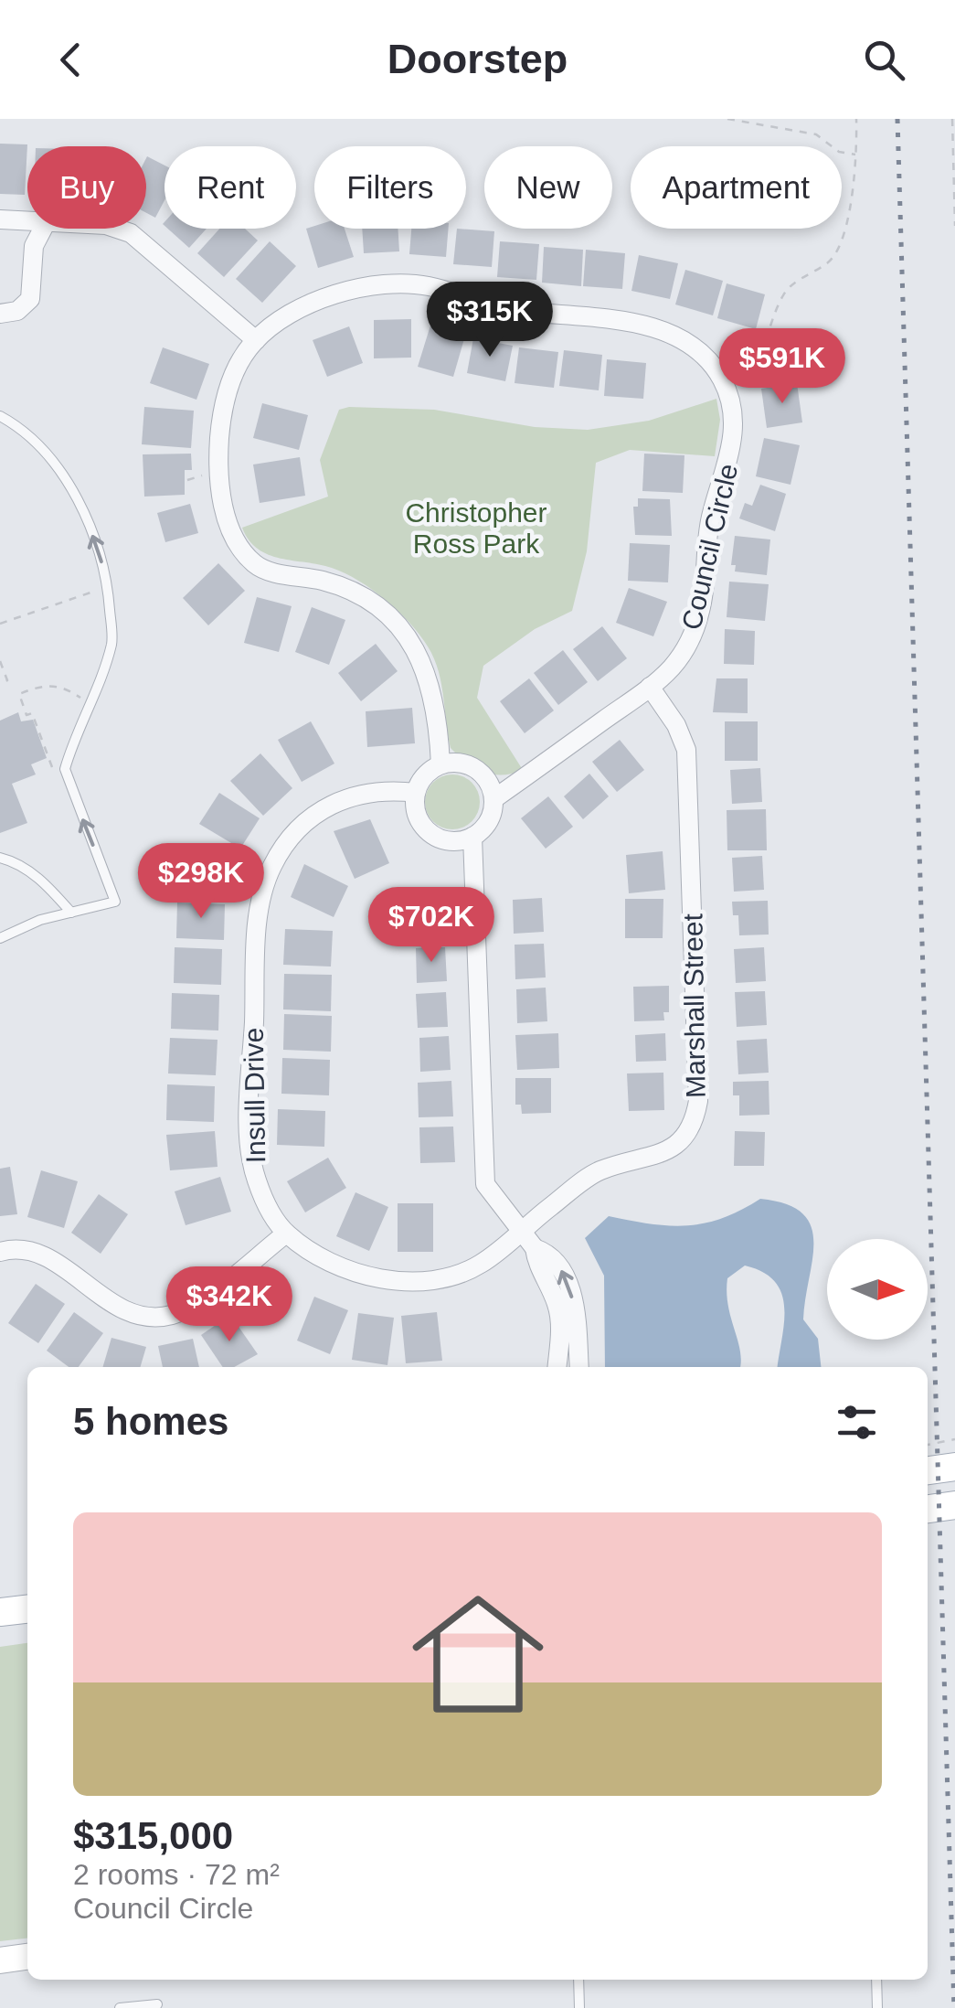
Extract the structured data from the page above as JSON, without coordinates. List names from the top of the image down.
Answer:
{
  "streets": {
    "street": ["Council Circle", "Marshall Street", "Insull Drive"]
  },
  "crossings": [
    ["Council Circle", "Marshall Street"],
    ["Council Circle", "Insull Drive"],
    ["Marshall Street", "Insull Drive"]
  ],
  "parks": ["Christopher Ross Park"],
  "north": "right",
  "page": {
    "header": "Doorstep",
    "chip": [
      "Buy",
      "Rent",
      "Filters",
      "New",
      "Apartment"
    ],
    "price": [
      "$315K",
      "$591K",
      "$298K",
      "$702K",
      "$342K"
    ],
    "heading": "5 homes",
    "list": [
      {
        "name": "$315,000",
        "note": "2 rooms · 72 m² · Council Circle"
      }
    ]
  }
}
